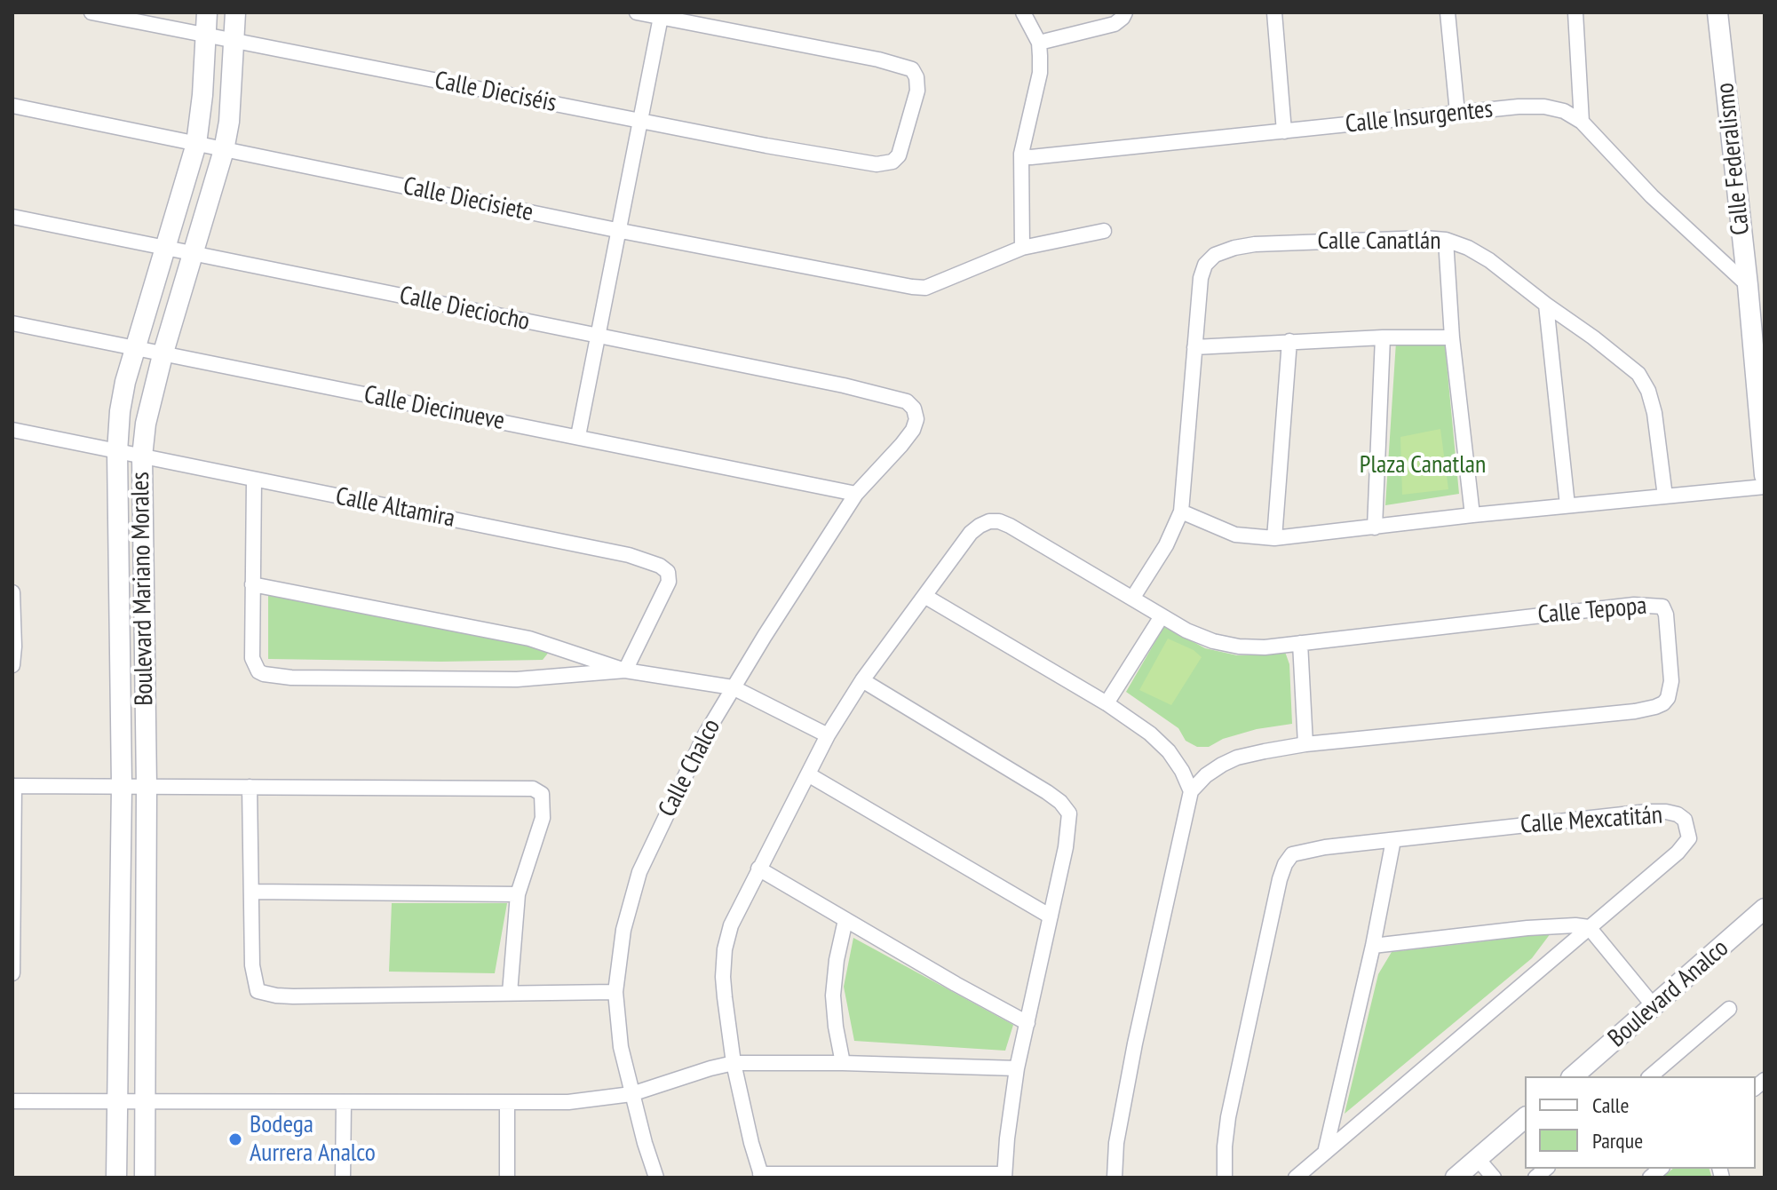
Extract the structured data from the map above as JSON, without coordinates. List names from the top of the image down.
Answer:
{
  "streets": {
    "street": [
      "Calle Dieciséis",
      "Calle Insurgentes",
      "Calle Federalismo",
      "Calle Diecisiete",
      "Calle Canatlán",
      "Calle Dieciocho",
      "Calle Diecinueve",
      "Calle Altamira",
      "Boulevard Mariano Morales",
      "Calle Tepopa",
      "Calle Chalco",
      "Calle Mexcatitán",
      "Boulevard Analco"
    ]
  },
  "crossings": [
    ["Calle Dieciséis", "Boulevard Mariano Morales"],
    ["Calle Insurgentes", "Calle Federalismo"],
    ["Calle Diecisiete", "Boulevard Mariano Morales"],
    ["Calle Canatlán", "Calle Tepopa"],
    ["Calle Dieciocho", "Boulevard Mariano Morales"],
    ["Calle Dieciocho", "Calle Chalco"],
    ["Calle Diecinueve", "Boulevard Mariano Morales"],
    ["Calle Diecinueve", "Calle Chalco"],
    ["Calle Altamira", "Boulevard Mariano Morales"]
  ],
  "parks": ["Plaza Canatlan"],
  "places": ["Bodega Aurrera Analco"],
  "legend": ["Calle", "Parque"]
}
